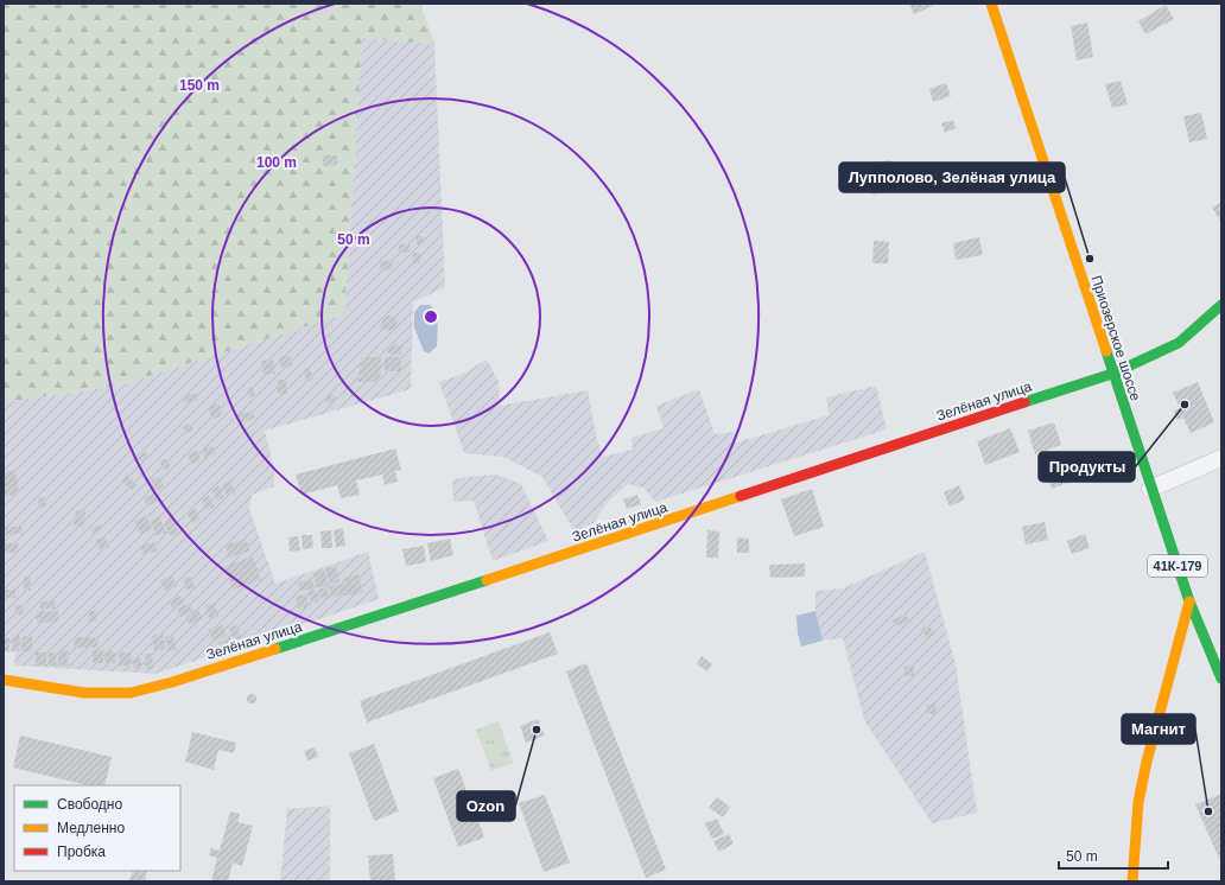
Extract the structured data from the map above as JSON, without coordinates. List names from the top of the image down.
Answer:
{
  "streets": {
    "street": ["Приозерское шоссе", "Зелёная улица", "41К-179"]
  },
  "crossings": [
    ["Приозерское шоссе", "Зелёная улица"]
  ],
  "places": [
    "Лупполово, Зелёная улица",
    "Продукты",
    "Ozon",
    "Магнит"
  ],
  "legend": ["Свободно", "Медленно", "Пробка"],
  "scale_bar": "50 m",
  "rings": ["150 m", "100 m", "50 m"]
}
